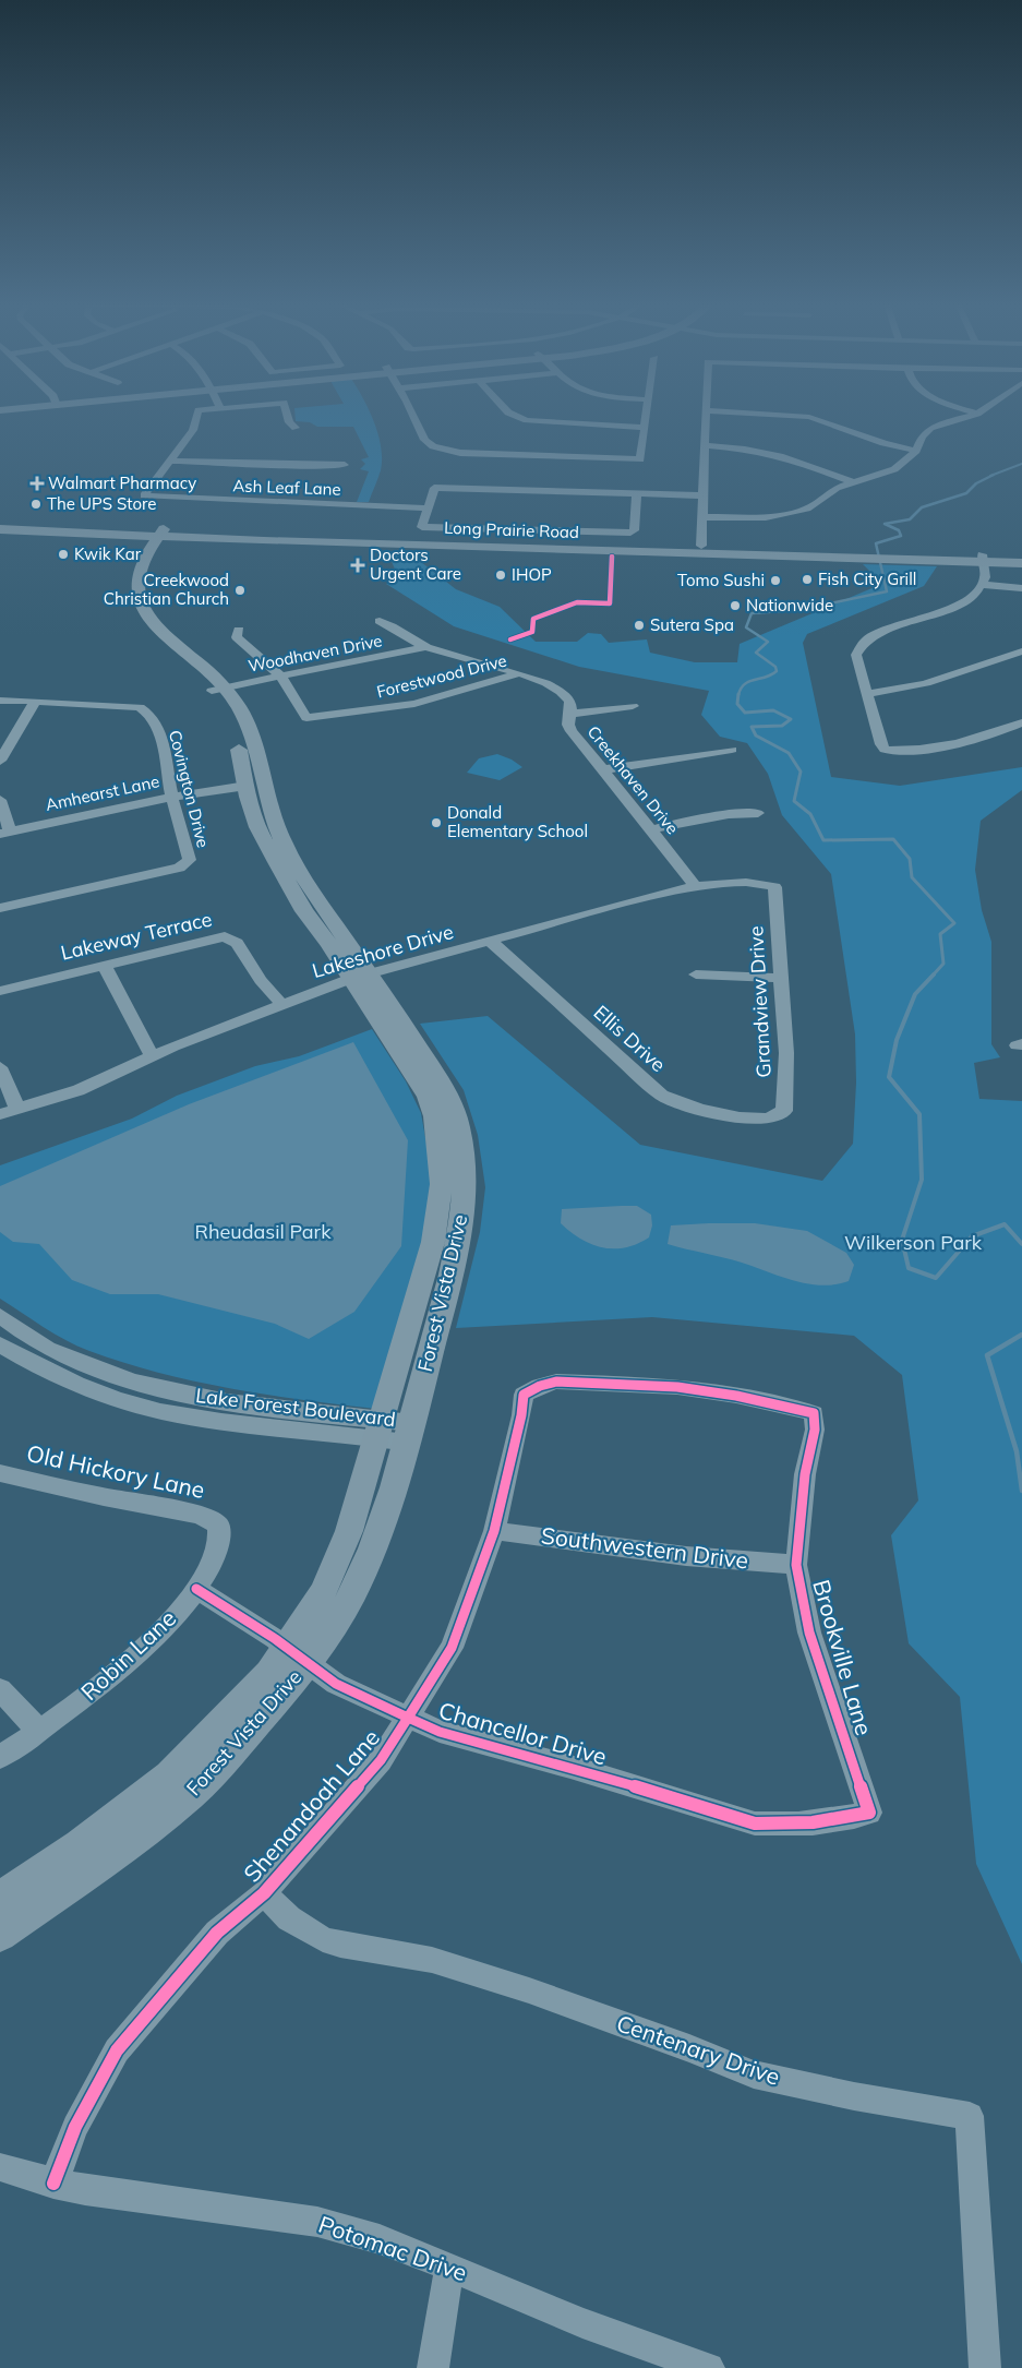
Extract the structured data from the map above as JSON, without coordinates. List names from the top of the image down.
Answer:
{
  "streets": {
    "main road": ["Long Prairie Road", "Forest Vista Drive"],
    "street": [
      "Ash Leaf Lane",
      "Woodhaven Drive",
      "Forestwood Drive",
      "Creekhaven Drive",
      "Covington Drive",
      "Amhearst Lane",
      "Lakeway Terrace",
      "Lakeshore Drive",
      "Grandview Drive",
      "Ellis Drive",
      "Lake Forest Boulevard",
      "Old Hickory Lane",
      "Southwestern Drive",
      "Robin Lane",
      "Brookville Lane",
      "Chancellor Drive",
      "Shenandoah Lane",
      "Centenary Drive",
      "Potomac Drive"
    ]
  },
  "crossings": [
    ["Long Prairie Road", "Forest Vista Drive"],
    ["Woodhaven Drive", "Forestwood Drive"],
    ["Woodhaven Drive", "Creekhaven Drive"],
    ["Woodhaven Drive", "Forest Vista Drive"],
    ["Forestwood Drive", "Creekhaven Drive"],
    ["Creekhaven Drive", "Lakeshore Drive"],
    ["Covington Drive", "Amhearst Lane"],
    ["Amhearst Lane", "Forest Vista Drive"],
    ["Lakeway Terrace", "Lakeshore Drive"],
    ["Lakeshore Drive", "Grandview Drive"],
    ["Lakeshore Drive", "Ellis Drive"],
    ["Lakeshore Drive", "Forest Vista Drive"],
    ["Grandview Drive", "Ellis Drive"],
    ["Forest Vista Drive", "Lake Forest Boulevard"],
    ["Forest Vista Drive", "Chancellor Drive"],
    ["Old Hickory Lane", "Robin Lane"],
    ["Southwestern Drive", "Brookville Lane"],
    ["Southwestern Drive", "Shenandoah Lane"],
    ["Robin Lane", "Chancellor Drive"],
    ["Brookville Lane", "Chancellor Drive"],
    ["Brookville Lane", "Shenandoah Lane"],
    ["Chancellor Drive", "Shenandoah Lane"],
    ["Shenandoah Lane", "Centenary Drive"],
    ["Shenandoah Lane", "Potomac Drive"]
  ],
  "parks": ["Rheudasil Park", "Wilkerson Park"],
  "places": {
    "health": ["Walmart Pharmacy", "Doctors Urgent Care"],
    "other": [
      "The UPS Store",
      "Kwik Kar",
      "IHOP",
      "Fish City Grill",
      "Tomo Sushi",
      "Creekwood Christian Church",
      "Nationwide",
      "Sutera Spa",
      "Donald Elementary School"
    ]
  }
}
